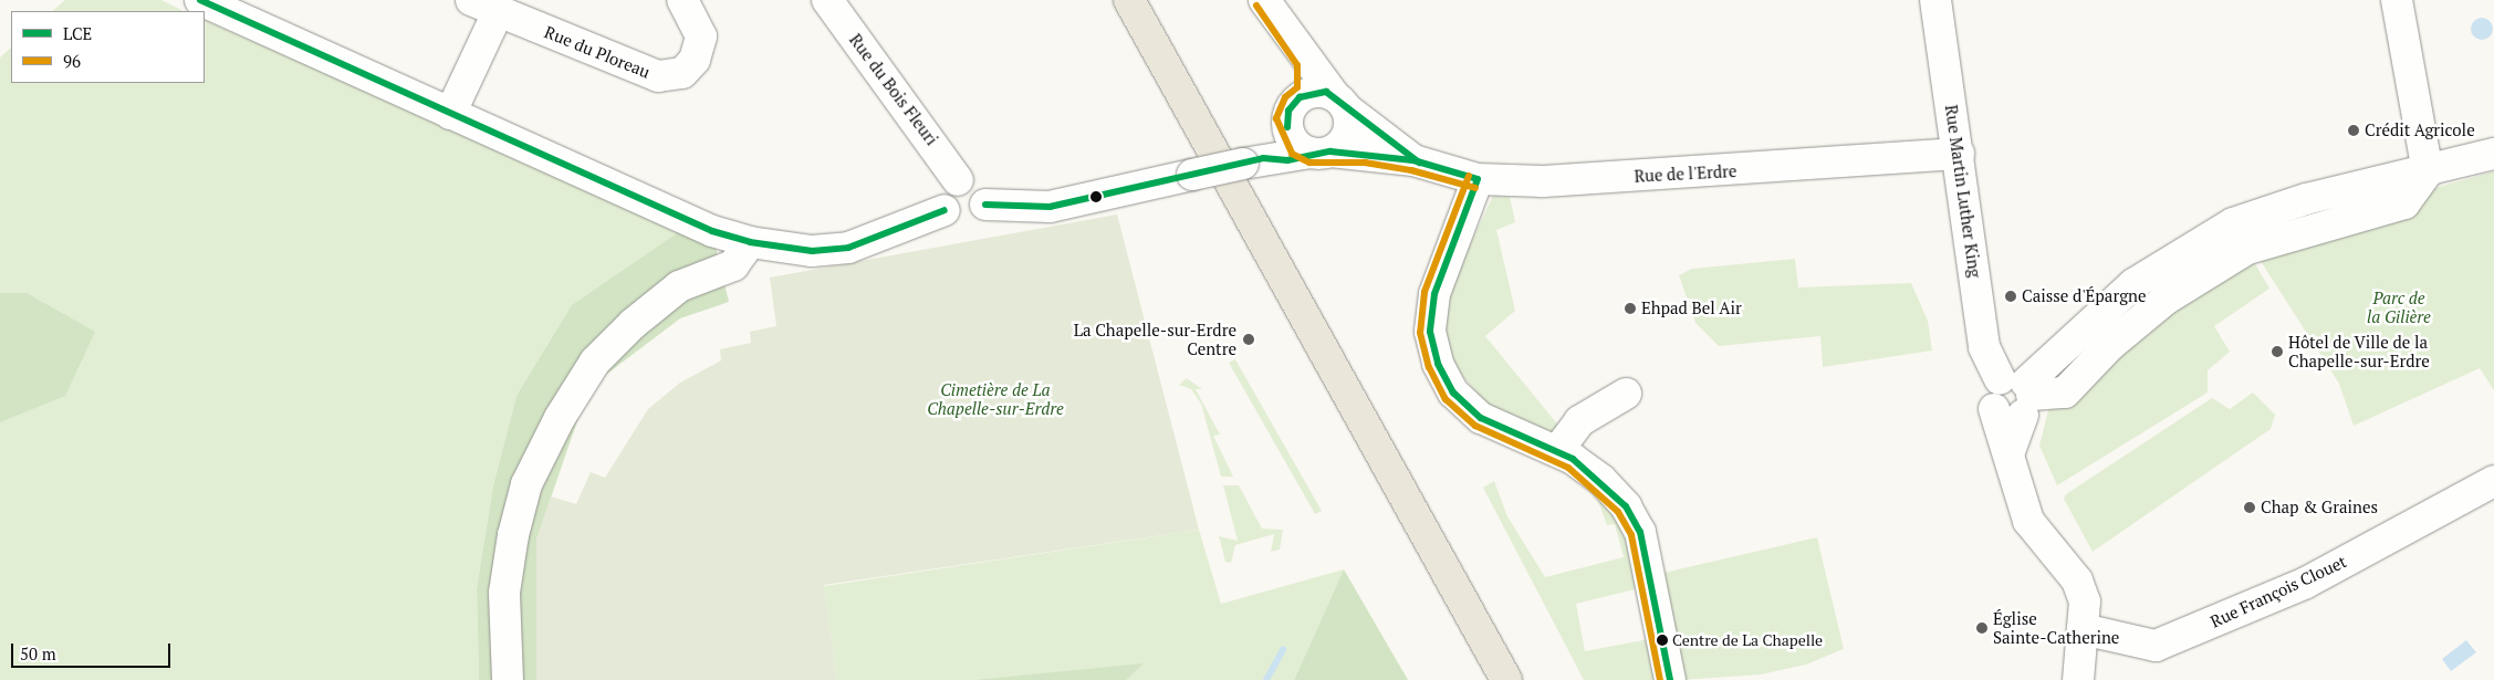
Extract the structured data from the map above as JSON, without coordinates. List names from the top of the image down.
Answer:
{
  "streets": {
    "street": [
      "Rue du Ploreau",
      "Rue du Bois Fleuri",
      "Rue de l'Erdre",
      "Rue Martin Luther King",
      "Rue François Clouet"
    ]
  },
  "crossings": [
    ["Rue du Bois Fleuri", "Rue de l'Erdre"],
    ["Rue de l'Erdre", "Rue Martin Luther King"]
  ],
  "parks": ["Parc de la Gilière", "Cimetière de La Chapelle-sur-Erdre"],
  "places": [
    "Crédit Agricole",
    "Caisse d'Épargne",
    "Ehpad Bel Air",
    "La Chapelle-sur-Erdre Centre",
    "Hôtel de Ville de la Chapelle-sur-Erdre",
    "Chap & Graines",
    "Église Sainte-Catherine",
    "Centre de La Chapelle"
  ],
  "lines": ["transit line LCE", "transit line 96"],
  "legend": ["LCE", "96"],
  "scale_bar": "50 m"
}
